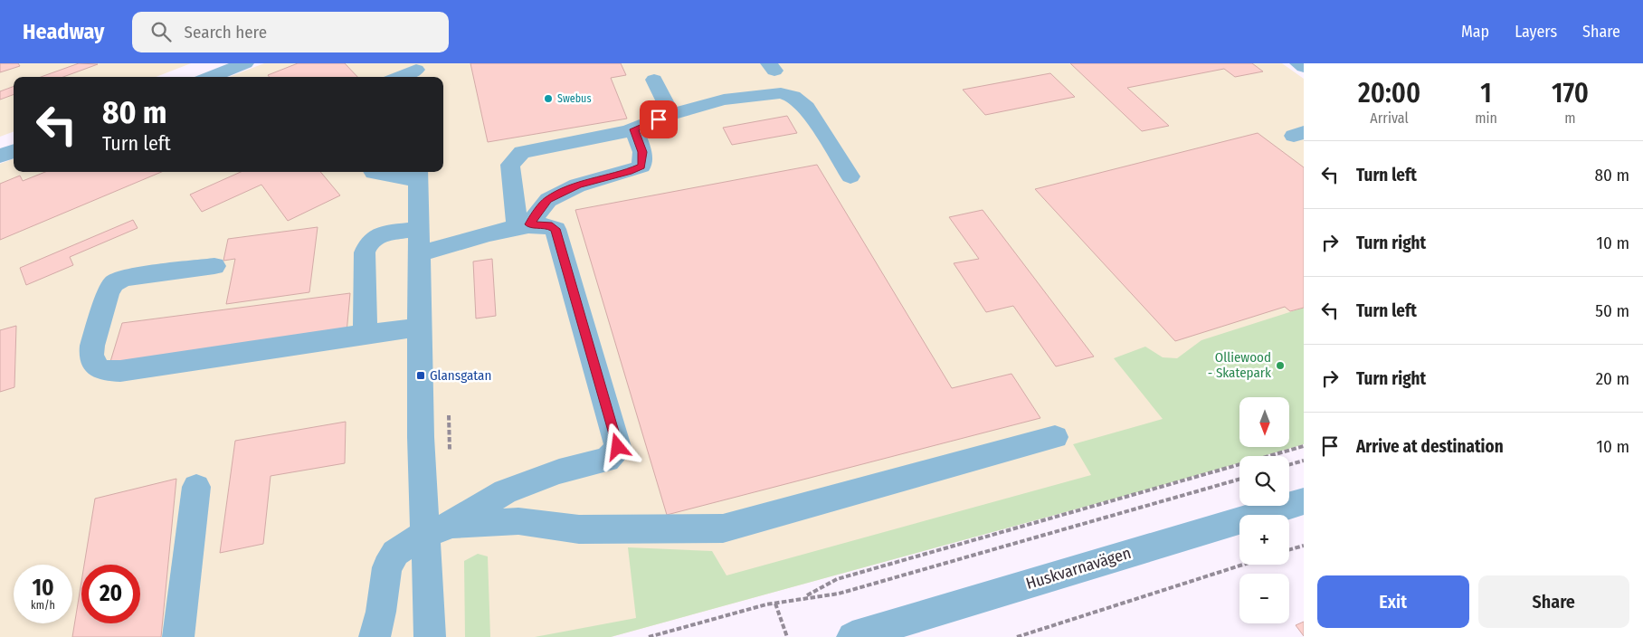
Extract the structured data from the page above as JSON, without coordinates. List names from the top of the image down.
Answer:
{
  "streets": {
    "street": ["Huskvarnavägen"]
  },
  "places": {
    "other": ["Swebus", "Olliewood - Skatepark"],
    "transit": ["Glansgatan"]
  },
  "north": "bottom",
  "page": {
    "header": "Headway",
    "search": "Search here",
    "nav": ["Map", "Layers", "Share"],
    "eta": [
      "20:00",
      "Arrival",
      "1",
      "min",
      "170",
      "m"
    ],
    "turn": ["80 m", "Turn left"],
    "list": [
      {
        "name": "Turn left",
        "value": "80 m"
      },
      {
        "name": "Turn right",
        "value": "10 m"
      },
      {
        "name": "Turn left",
        "value": "50 m"
      },
      {
        "name": "Turn right",
        "value": "20 m"
      },
      {
        "name": "Arrive at destination",
        "value": "10 m"
      }
    ],
    "map_buttons": ["+", "−"],
    "speed": "10 km/h",
    "limit": "20",
    "buttons": ["Exit", "Share"]
  }
}
